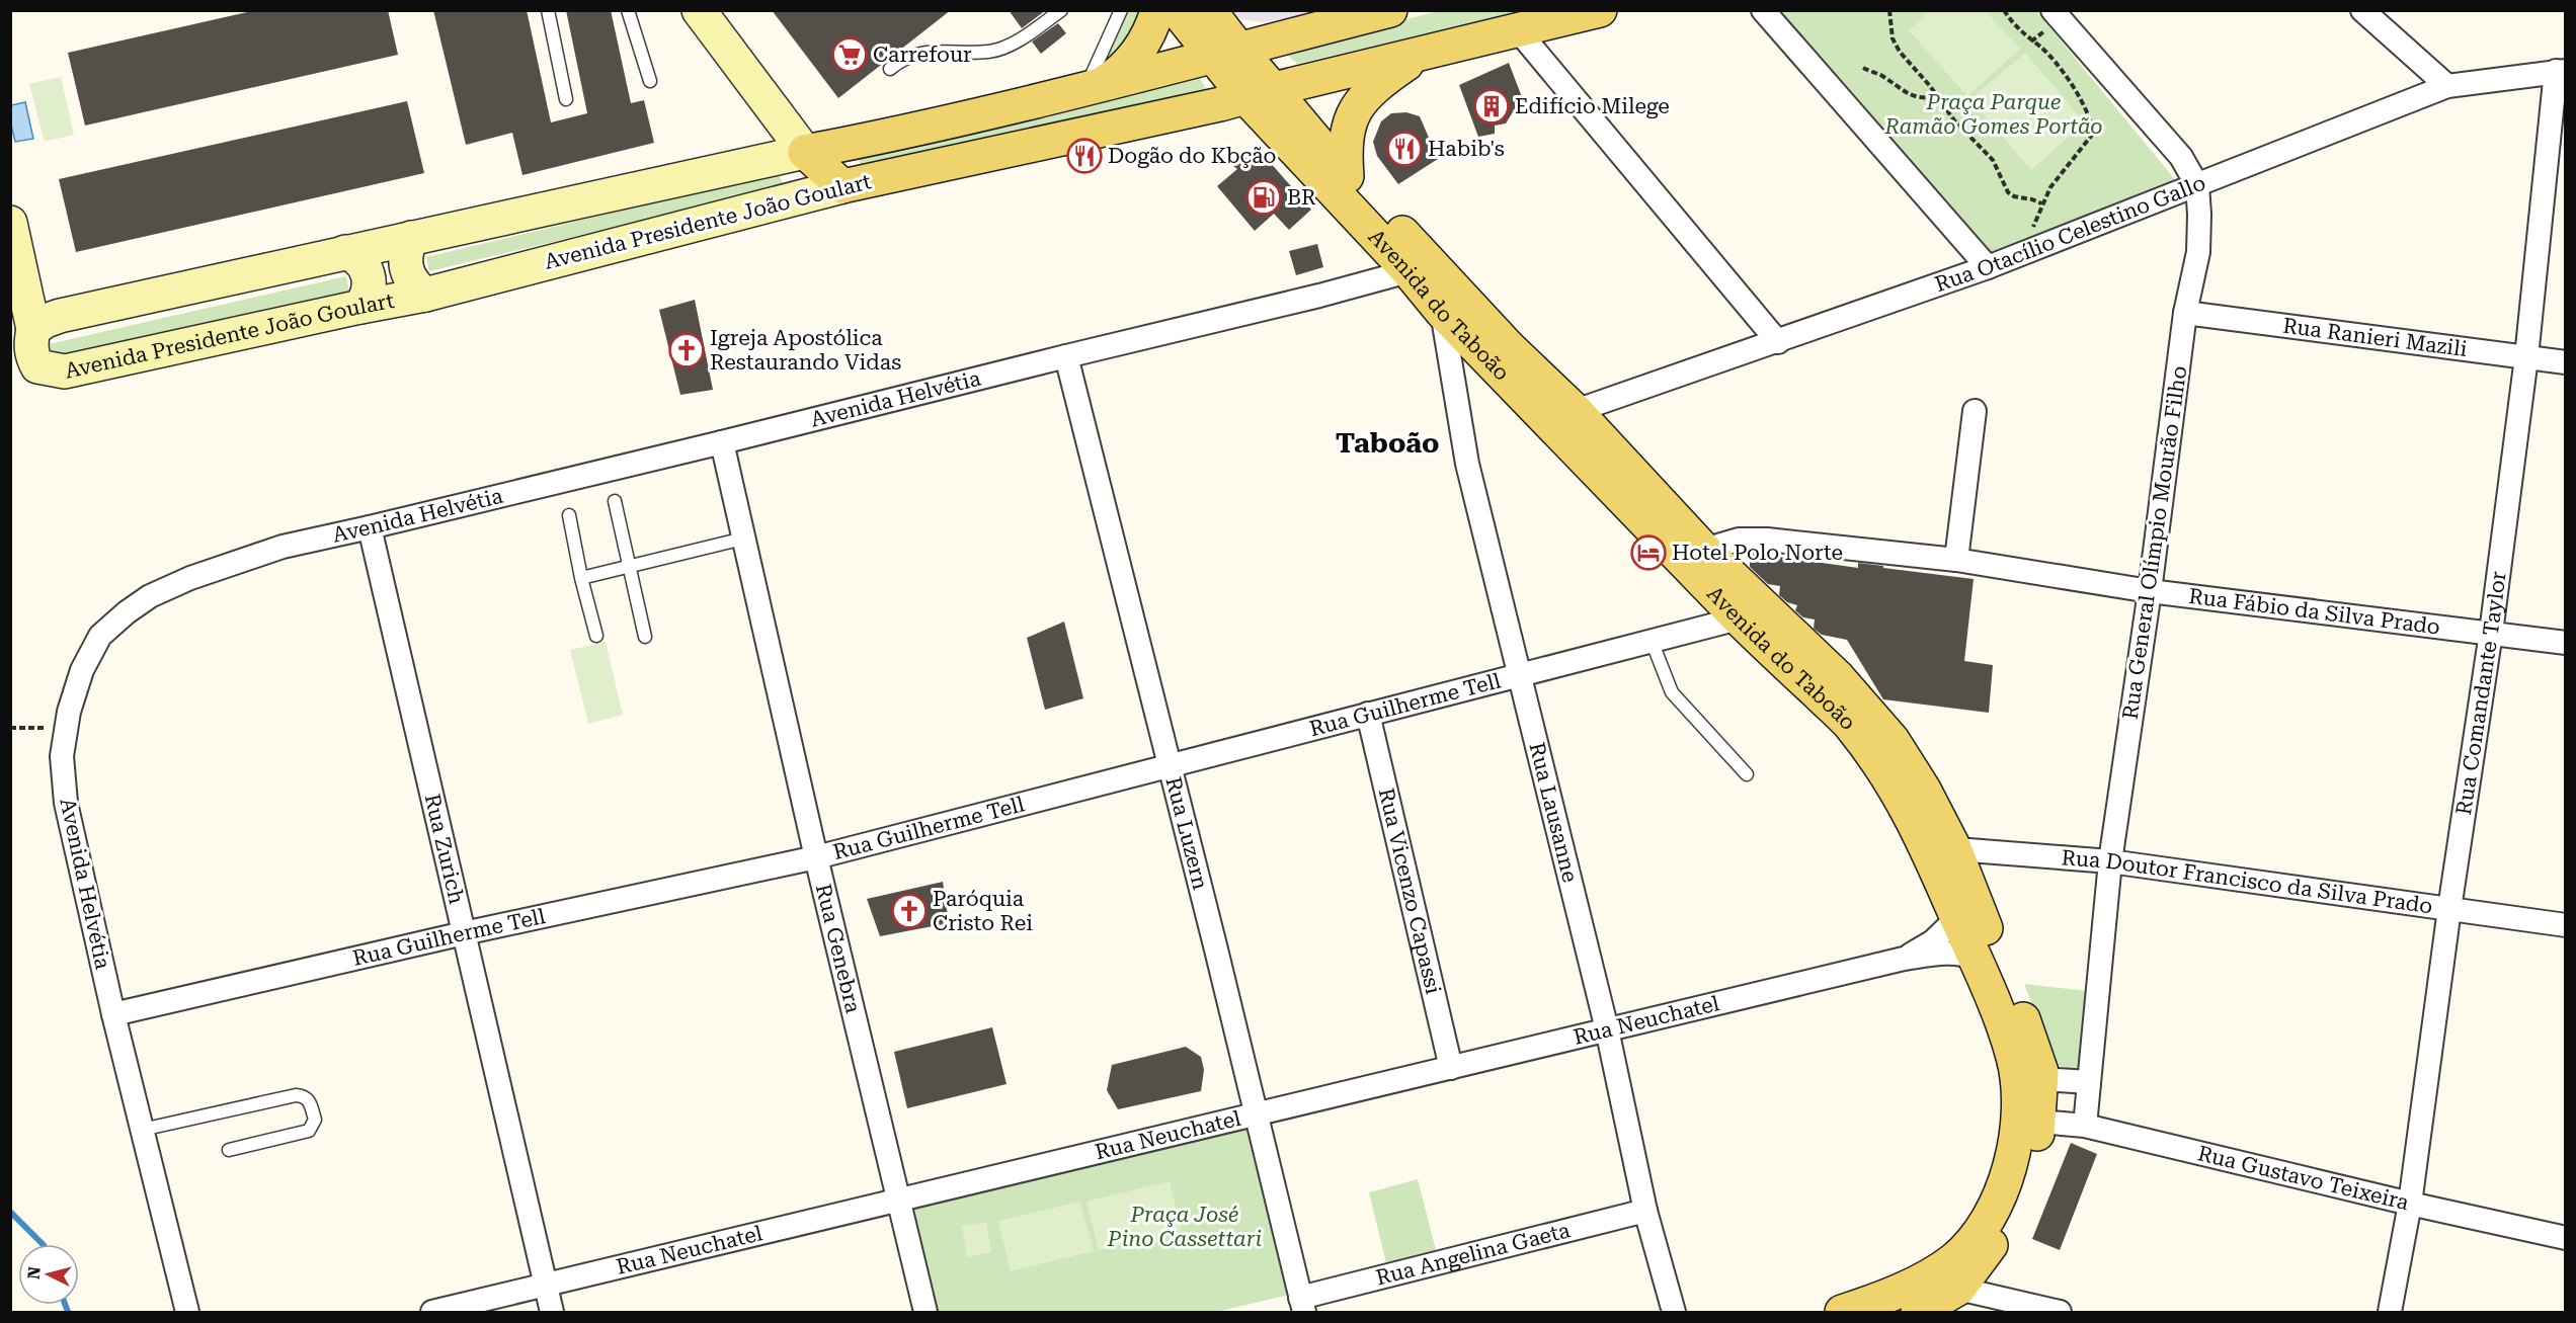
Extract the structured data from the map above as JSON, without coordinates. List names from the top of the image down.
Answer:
{
  "streets": {
    "main road": ["Avenida Presidente João Goulart", "Avenida do Taboão"],
    "street": [
      "Rua Otacílio Celestino Gallo",
      "Rua Ranieri Mazili",
      "Avenida Helvétia",
      "Rua General Olímpio Mourão Filho",
      "Rua Fábio da Silva Prado",
      "Rua Comandante Taylor",
      "Rua Guilherme Tell",
      "Rua Lausanne",
      "Rua Luzern",
      "Rua Zurich",
      "Rua Doutor Francisco da Silva Prado",
      "Rua Vicenzo Capassi",
      "Rua Genebra",
      "Rua Neuchatel",
      "Rua Gustavo Teixeira",
      "Rua Angelina Gaeta"
    ]
  },
  "crossings": [
    ["Avenida Presidente João Goulart", "Avenida do Taboão"],
    ["Rua Otacílio Celestino Gallo", "Avenida do Taboão"],
    ["Rua Otacílio Celestino Gallo", "Rua General Olímpio Mourão Filho"],
    ["Rua Otacílio Celestino Gallo", "Rua Comandante Taylor"],
    ["Avenida do Taboão", "Avenida Helvétia"],
    ["Avenida do Taboão", "Rua Fábio da Silva Prado"],
    ["Avenida do Taboão", "Rua Guilherme Tell"],
    ["Avenida do Taboão", "Rua Lausanne"],
    ["Avenida do Taboão", "Rua Doutor Francisco da Silva Prado"],
    ["Avenida do Taboão", "Rua Neuchatel"],
    ["Avenida do Taboão", "Rua Gustavo Teixeira"],
    ["Rua Ranieri Mazili", "Rua General Olímpio Mourão Filho"],
    ["Rua Ranieri Mazili", "Rua Comandante Taylor"],
    ["Avenida Helvétia", "Rua Guilherme Tell"],
    ["Avenida Helvétia", "Rua Luzern"],
    ["Avenida Helvétia", "Rua Zurich"],
    ["Avenida Helvétia", "Rua Genebra"],
    ["Rua General Olímpio Mourão Filho", "Rua Fábio da Silva Prado"],
    ["Rua General Olímpio Mourão Filho", "Rua Doutor Francisco da Silva Prado"],
    ["Rua General Olímpio Mourão Filho", "Rua Gustavo Teixeira"],
    ["Rua Fábio da Silva Prado", "Rua Comandante Taylor"],
    ["Rua Comandante Taylor", "Rua Doutor Francisco da Silva Prado"],
    ["Rua Comandante Taylor", "Rua Gustavo Teixeira"],
    ["Rua Guilherme Tell", "Rua Lausanne"],
    ["Rua Guilherme Tell", "Rua Luzern"],
    ["Rua Guilherme Tell", "Rua Zurich"],
    ["Rua Guilherme Tell", "Rua Vicenzo Capassi"],
    ["Rua Guilherme Tell", "Rua Genebra"],
    ["Rua Lausanne", "Rua Neuchatel"],
    ["Rua Lausanne", "Rua Angelina Gaeta"],
    ["Rua Luzern", "Rua Neuchatel"],
    ["Rua Luzern", "Rua Angelina Gaeta"],
    ["Rua Zurich", "Rua Neuchatel"],
    ["Rua Vicenzo Capassi", "Rua Neuchatel"],
    ["Rua Genebra", "Rua Neuchatel"]
  ],
  "districts": ["Taboão"],
  "parks": ["Praça Parque Ramão Gomes Portão", "Praça José Pino Cassettari"],
  "places": {
    "supermarket": ["Carrefour"],
    "building": ["Edifício Milege"],
    "restaurant": ["Habib's", "Dogão do Kbção"],
    "fuel station": ["BR"],
    "church": ["Igreja Apostólica Restaurando Vidas", "Paróquia Cristo Rei"],
    "hotel": ["Hotel Polo Norte"]
  },
  "north": "left"
}
